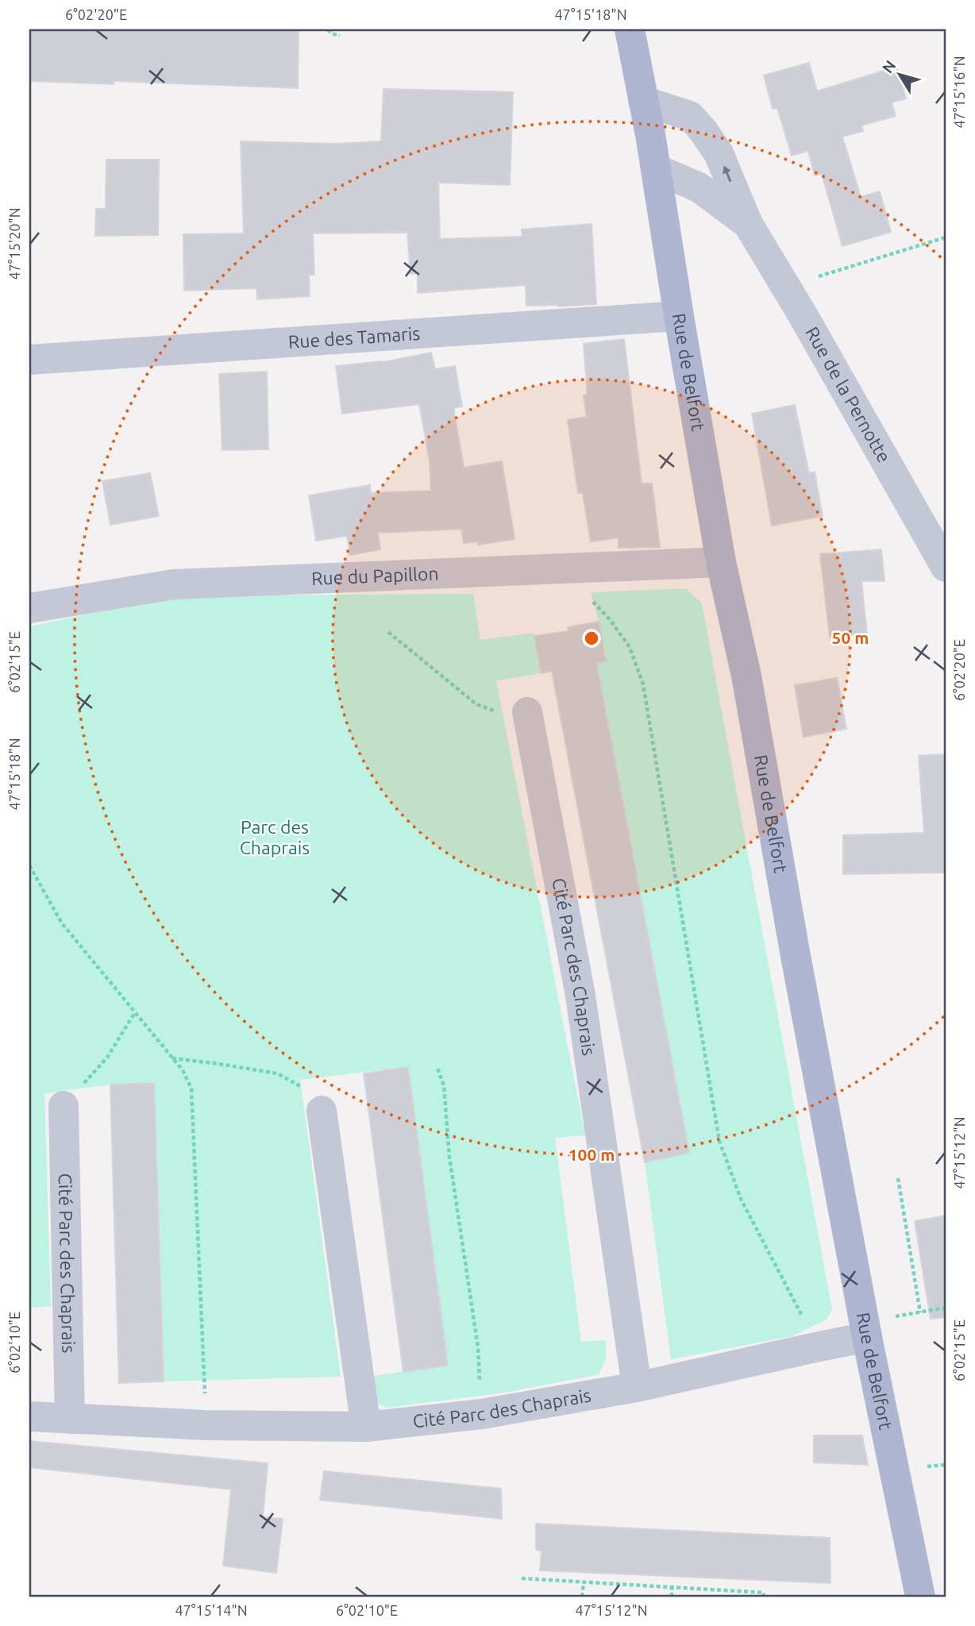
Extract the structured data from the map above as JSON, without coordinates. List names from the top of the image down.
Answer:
{
  "streets": {
    "main road": ["Rue de Belfort"],
    "street": [
      "Rue des Tamaris",
      "Rue de la Pernotte",
      "Rue du Papillon",
      "Cité Parc des Chaprais"
    ]
  },
  "crossings": [
    ["Rue des Tamaris", "Rue de Belfort"],
    ["Rue de Belfort", "Rue de la Pernotte"],
    ["Rue de Belfort", "Rue du Papillon"],
    ["Rue de Belfort", "Cité Parc des Chaprais"]
  ],
  "parks": ["Parc des Chaprais"],
  "north": "top left",
  "coordinates": [
    "6°02'20\"E",
    "47°15'18\"N",
    "47°15'16\"N",
    "47°15'20\"N",
    "6°02'15\"E",
    "47°15'12\"N",
    "6°02'10\"E",
    "47°15'14\"N"
  ],
  "rings": ["50 m", "100 m"]
}
